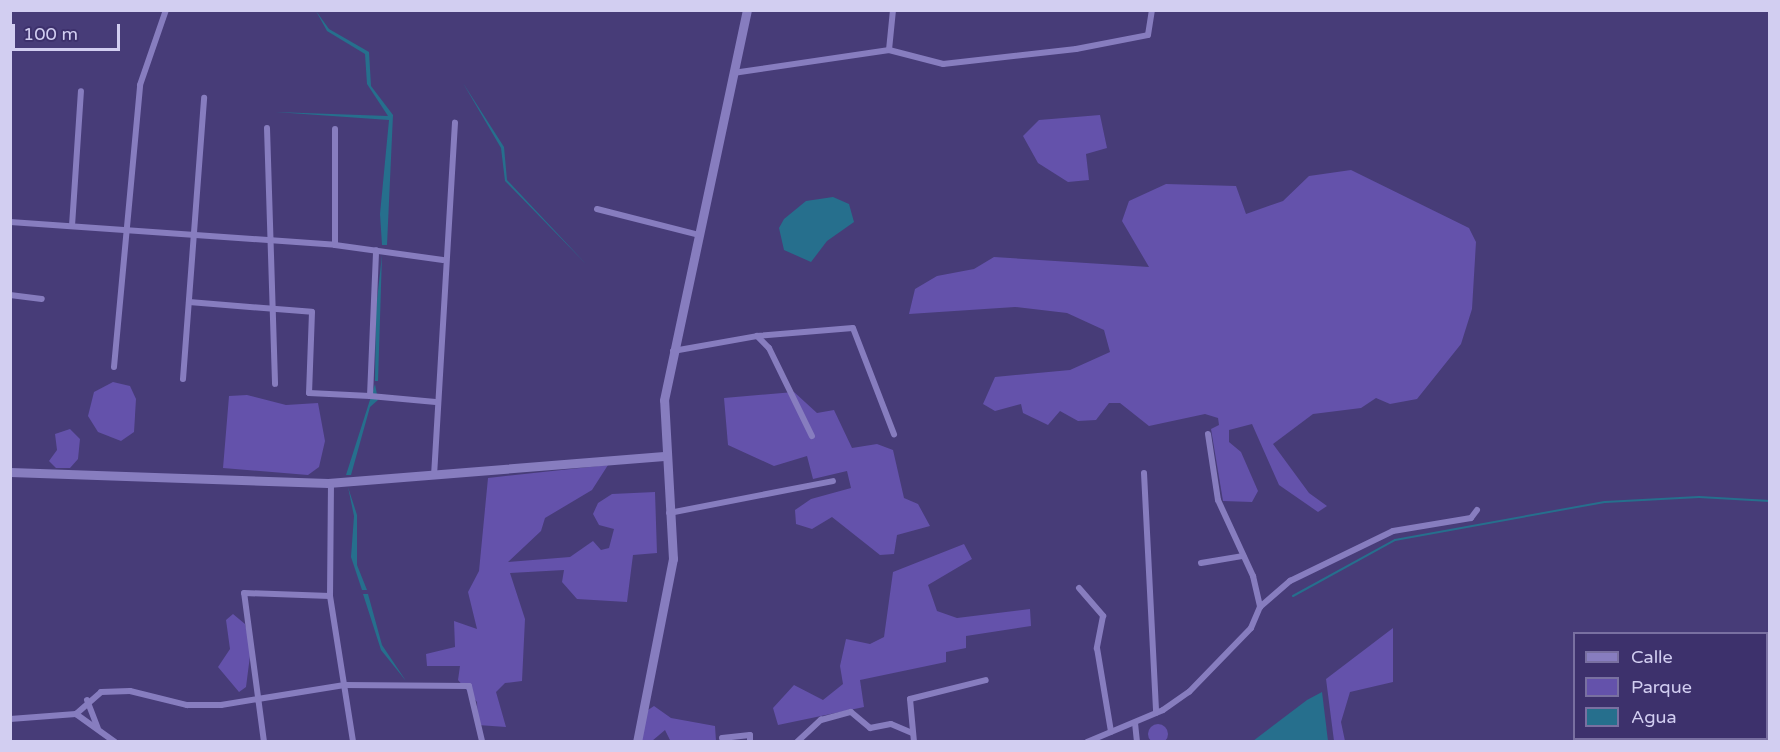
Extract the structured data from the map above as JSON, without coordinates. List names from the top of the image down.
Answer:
{
  "legend": ["Calle", "Parque", "Agua"],
  "scale_bar": "100 m"
}
